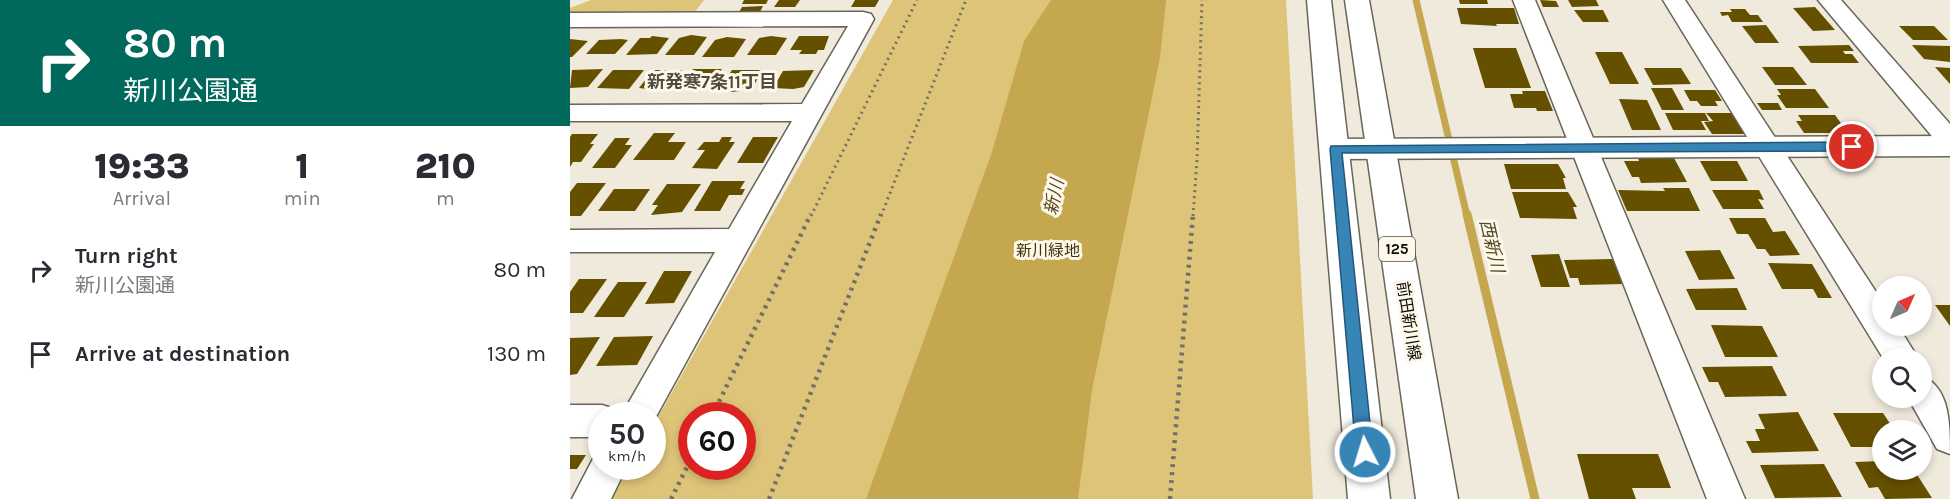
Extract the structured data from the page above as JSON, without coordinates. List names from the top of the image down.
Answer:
{
  "streets": {
    "main road": ["125", "前田新川線"]
  },
  "districts": ["新発寒7条11丁目"],
  "water": ["新川", "西新川"],
  "parks": ["新川緑地"],
  "north": "top right",
  "page": {
    "turn": ["80 m", "新川公園通"],
    "eta": [
      "19:33",
      "Arrival",
      "1",
      "min",
      "210",
      "m"
    ],
    "list": [
      {
        "name": "Turn right",
        "note": "新川公園通",
        "value": "80 m"
      },
      {
        "name": "Arrive at destination",
        "value": "130 m"
      }
    ],
    "speed": "50 km/h",
    "limit": "60"
  }
}
